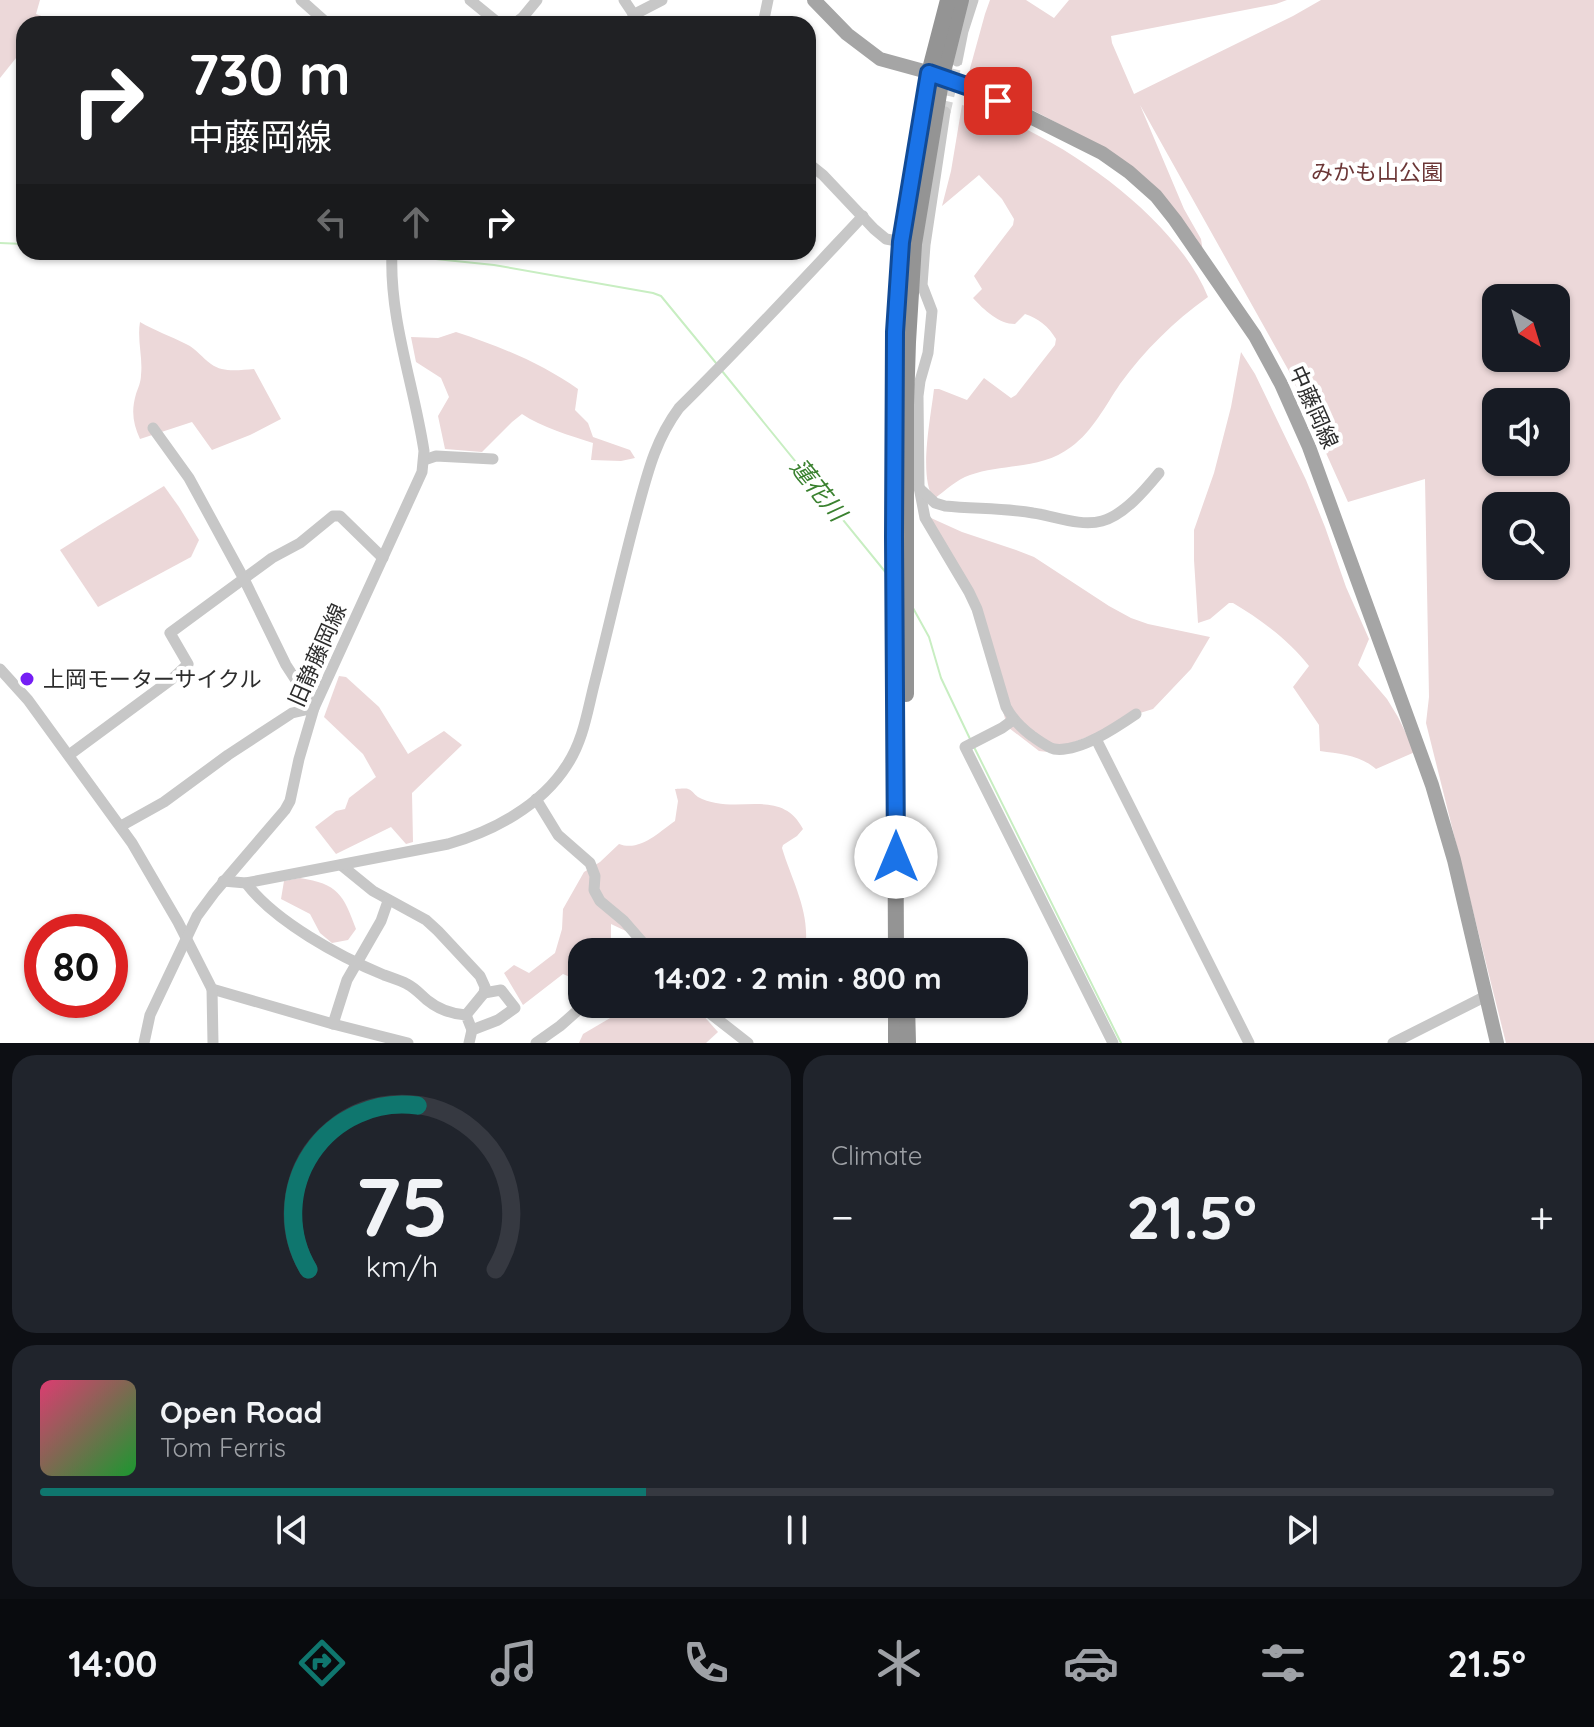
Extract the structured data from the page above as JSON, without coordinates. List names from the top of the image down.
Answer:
{
  "streets": {
    "main road": ["中藤岡線"],
    "street": ["旧静藤岡線"]
  },
  "water": ["蓮花川"],
  "parks": ["みかも山公園"],
  "places": ["上岡モーターサイクル"],
  "north": "bottom right",
  "page": {
    "turn": ["730 m", "中藤岡線"],
    "limit": "80",
    "trip": "14:02 · 2 min · 800 m",
    "tile": "Climate",
    "heat": ["−", "21.5°", "+"],
    "song": ["Open Road", "Tom Ferris"],
    "tabs": ["14:00", "21.5°"],
    "gauge": ["75", "km/h"]
  }
}
